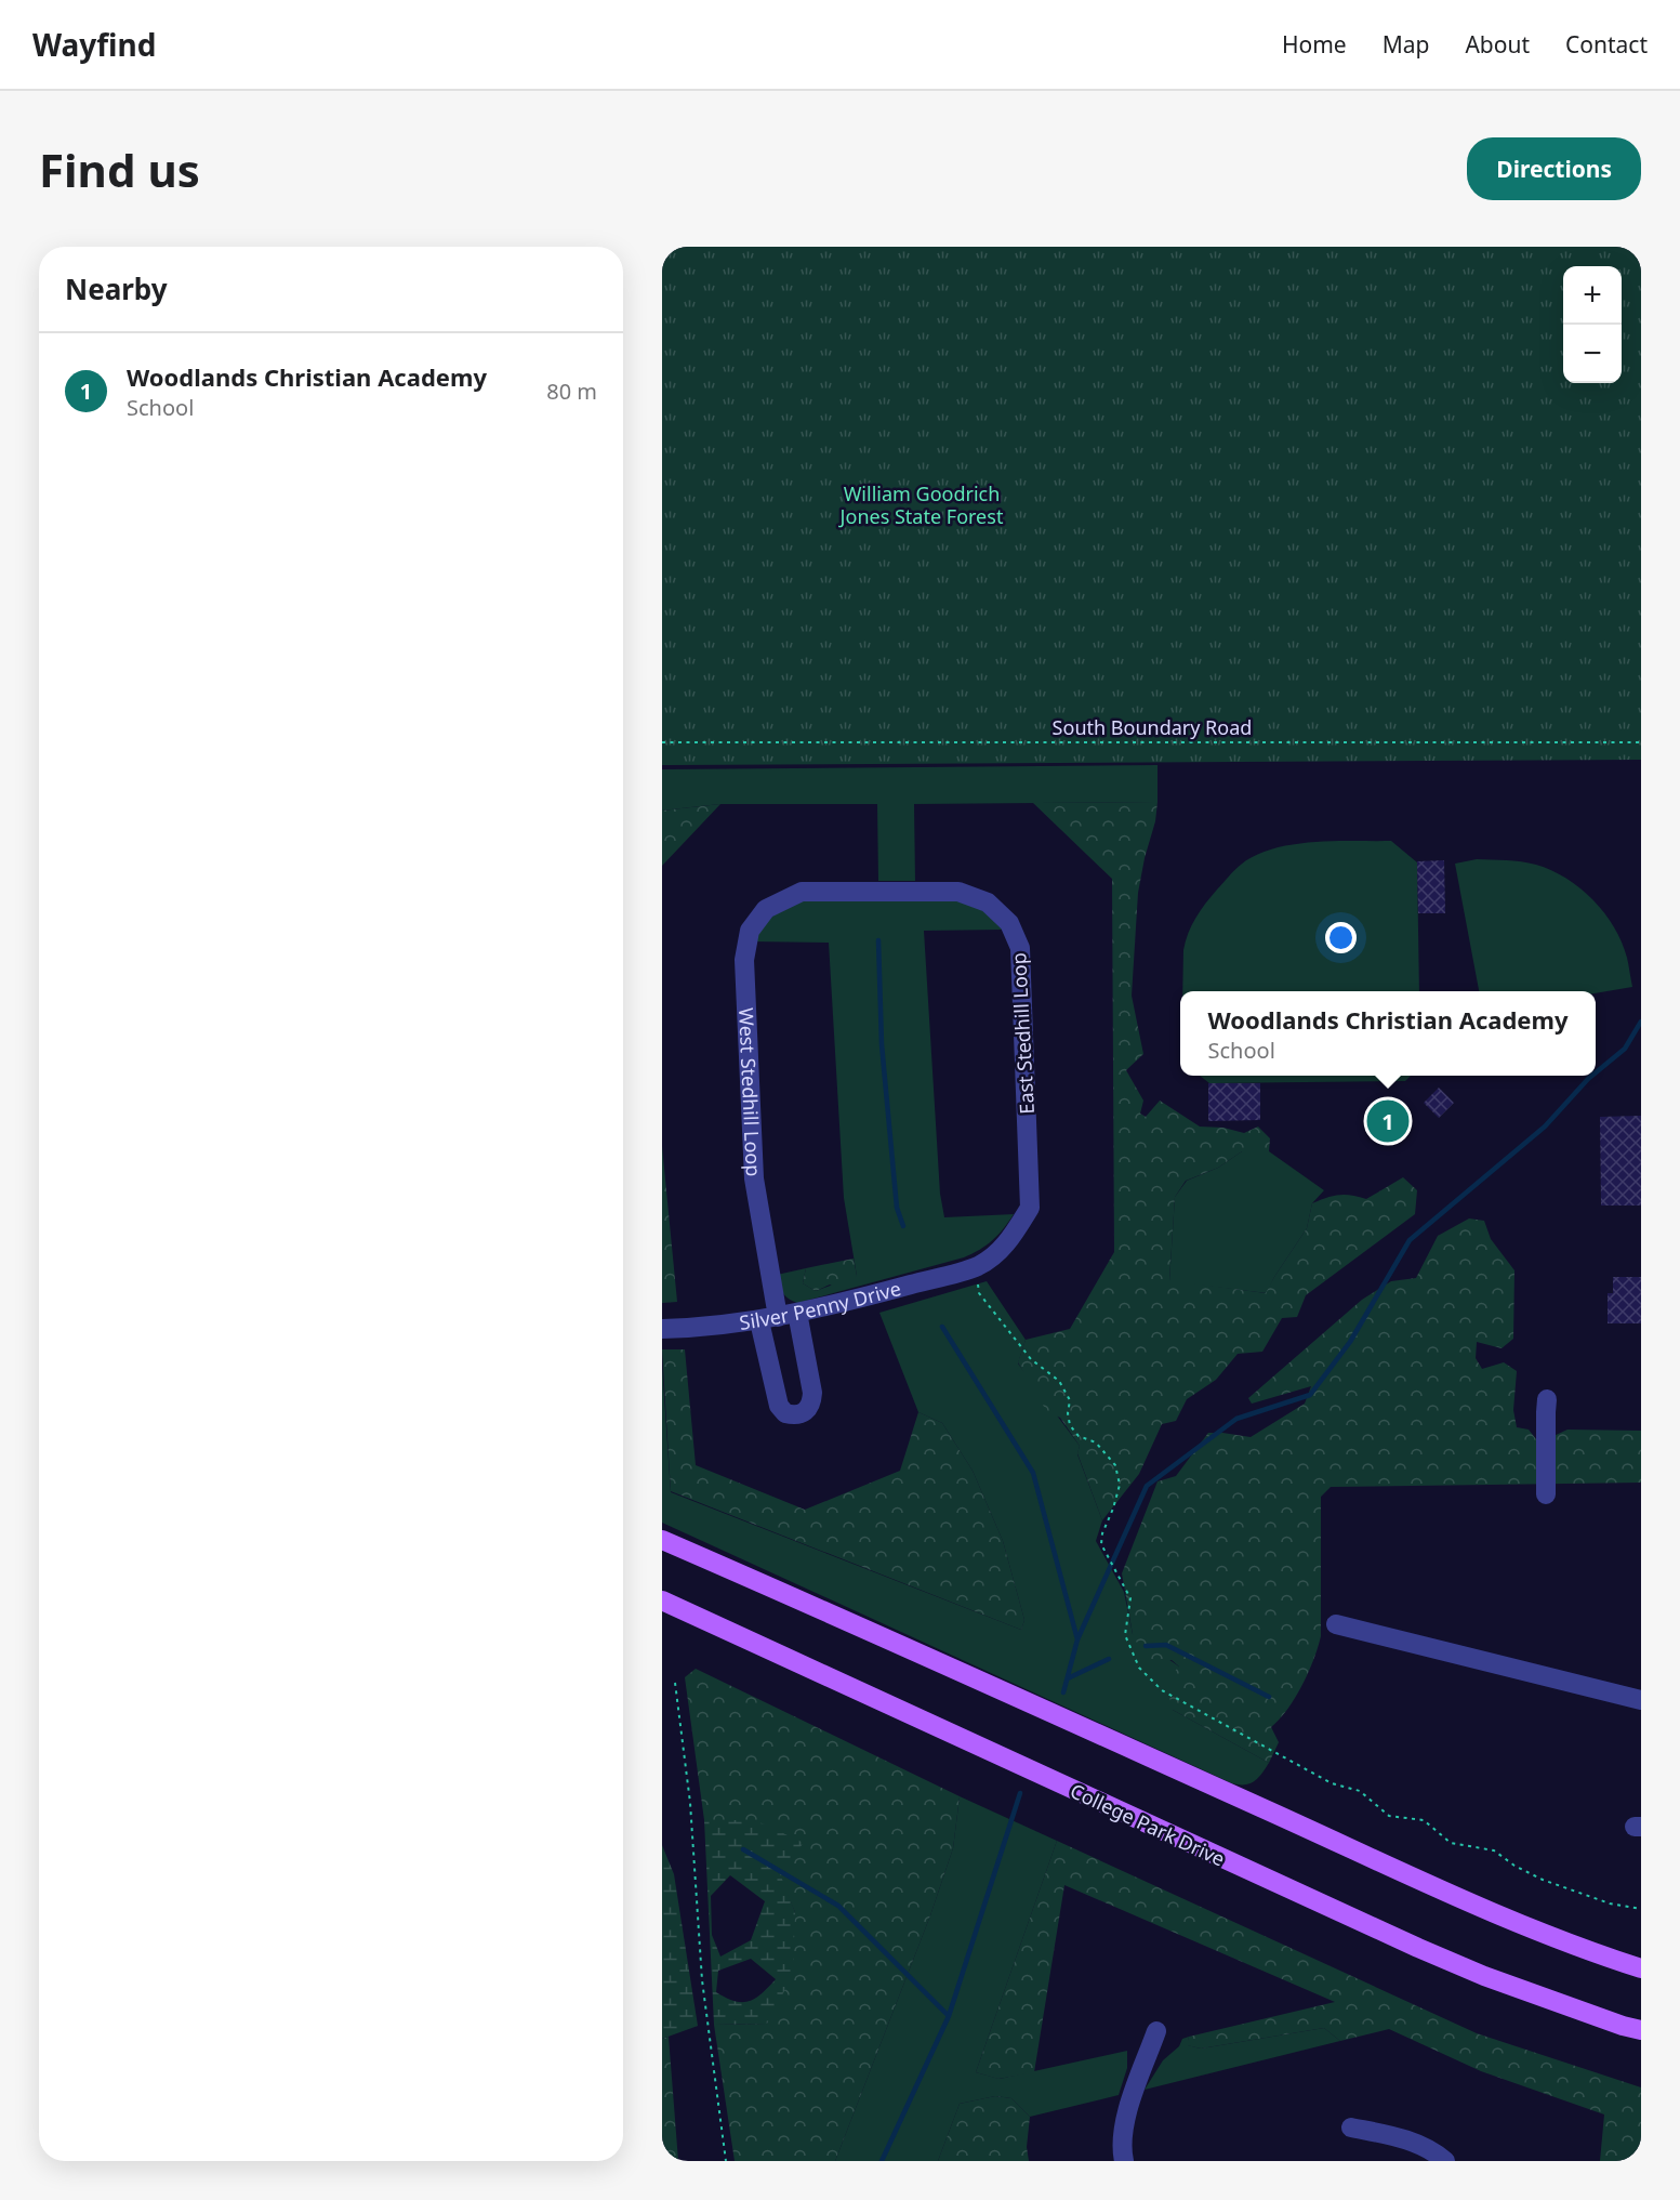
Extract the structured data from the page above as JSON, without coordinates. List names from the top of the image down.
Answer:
{
  "streets": {
    "main road": ["College Park Drive"],
    "street": ["East Stedhill Loop", "West Stedhill Loop", "Silver Penny Drive"],
    "path": ["South Boundary Road"]
  },
  "crossings": [
    ["East Stedhill Loop", "West Stedhill Loop"],
    ["East Stedhill Loop", "Silver Penny Drive"],
    ["West Stedhill Loop", "Silver Penny Drive"]
  ],
  "parks": ["William Goodrich Jones State Forest"],
  "page": {
    "header": "Wayfind",
    "nav": [
      "Home",
      "Map",
      "About",
      "Contact"
    ],
    "buttons": "Directions",
    "title": "Find us",
    "heading": "Nearby",
    "map_buttons": ["+", "−"],
    "list": [
      {
        "mark": "1",
        "name": "Woodlands Christian Academy",
        "note": "School",
        "value": "80 m"
      }
    ],
    "popup": ["Woodlands Christian Academy", "School"],
    "pins": "1"
  }
}
